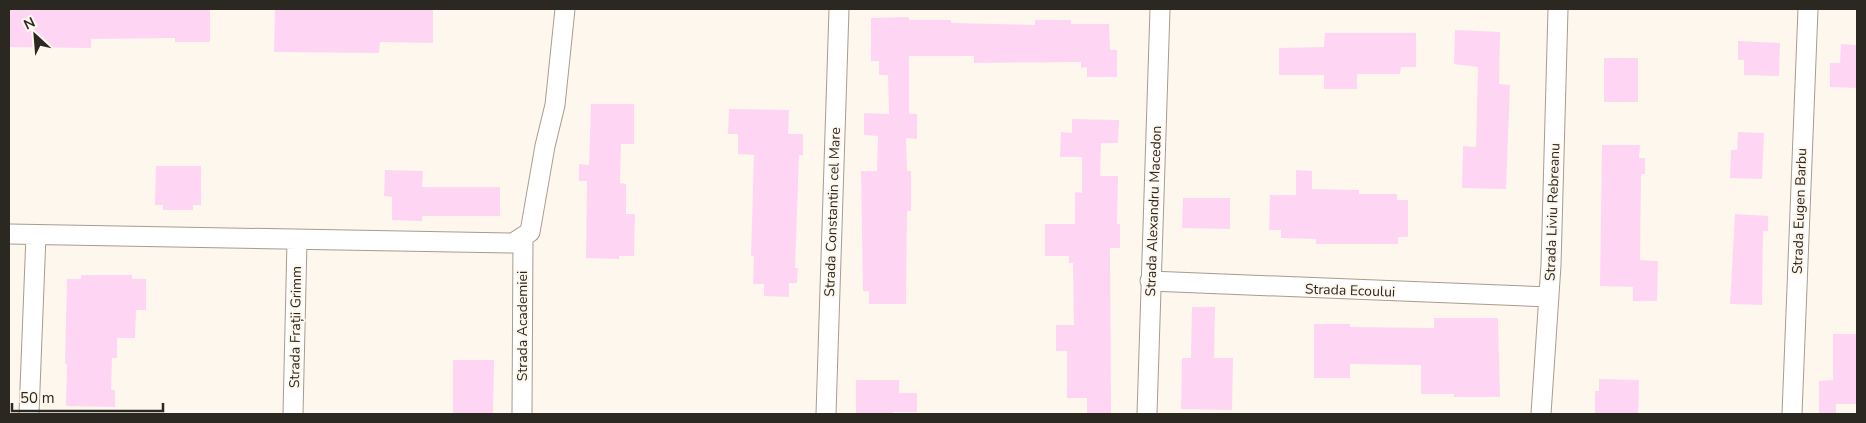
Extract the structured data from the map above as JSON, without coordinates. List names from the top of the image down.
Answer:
{
  "streets": {
    "street": [
      "Strada Alexandru Macedon",
      "Strada Eugen Barbu",
      "Strada Constantin cel Mare",
      "Strada Liviu Rebreanu",
      "Strada Ecoului",
      "Strada Academiei",
      "Strada Frații Grimm"
    ]
  },
  "crossings": [
    ["Strada Alexandru Macedon", "Strada Ecoului"],
    ["Strada Liviu Rebreanu", "Strada Ecoului"]
  ],
  "scale_bar": "50 m",
  "north": "top left"
}
